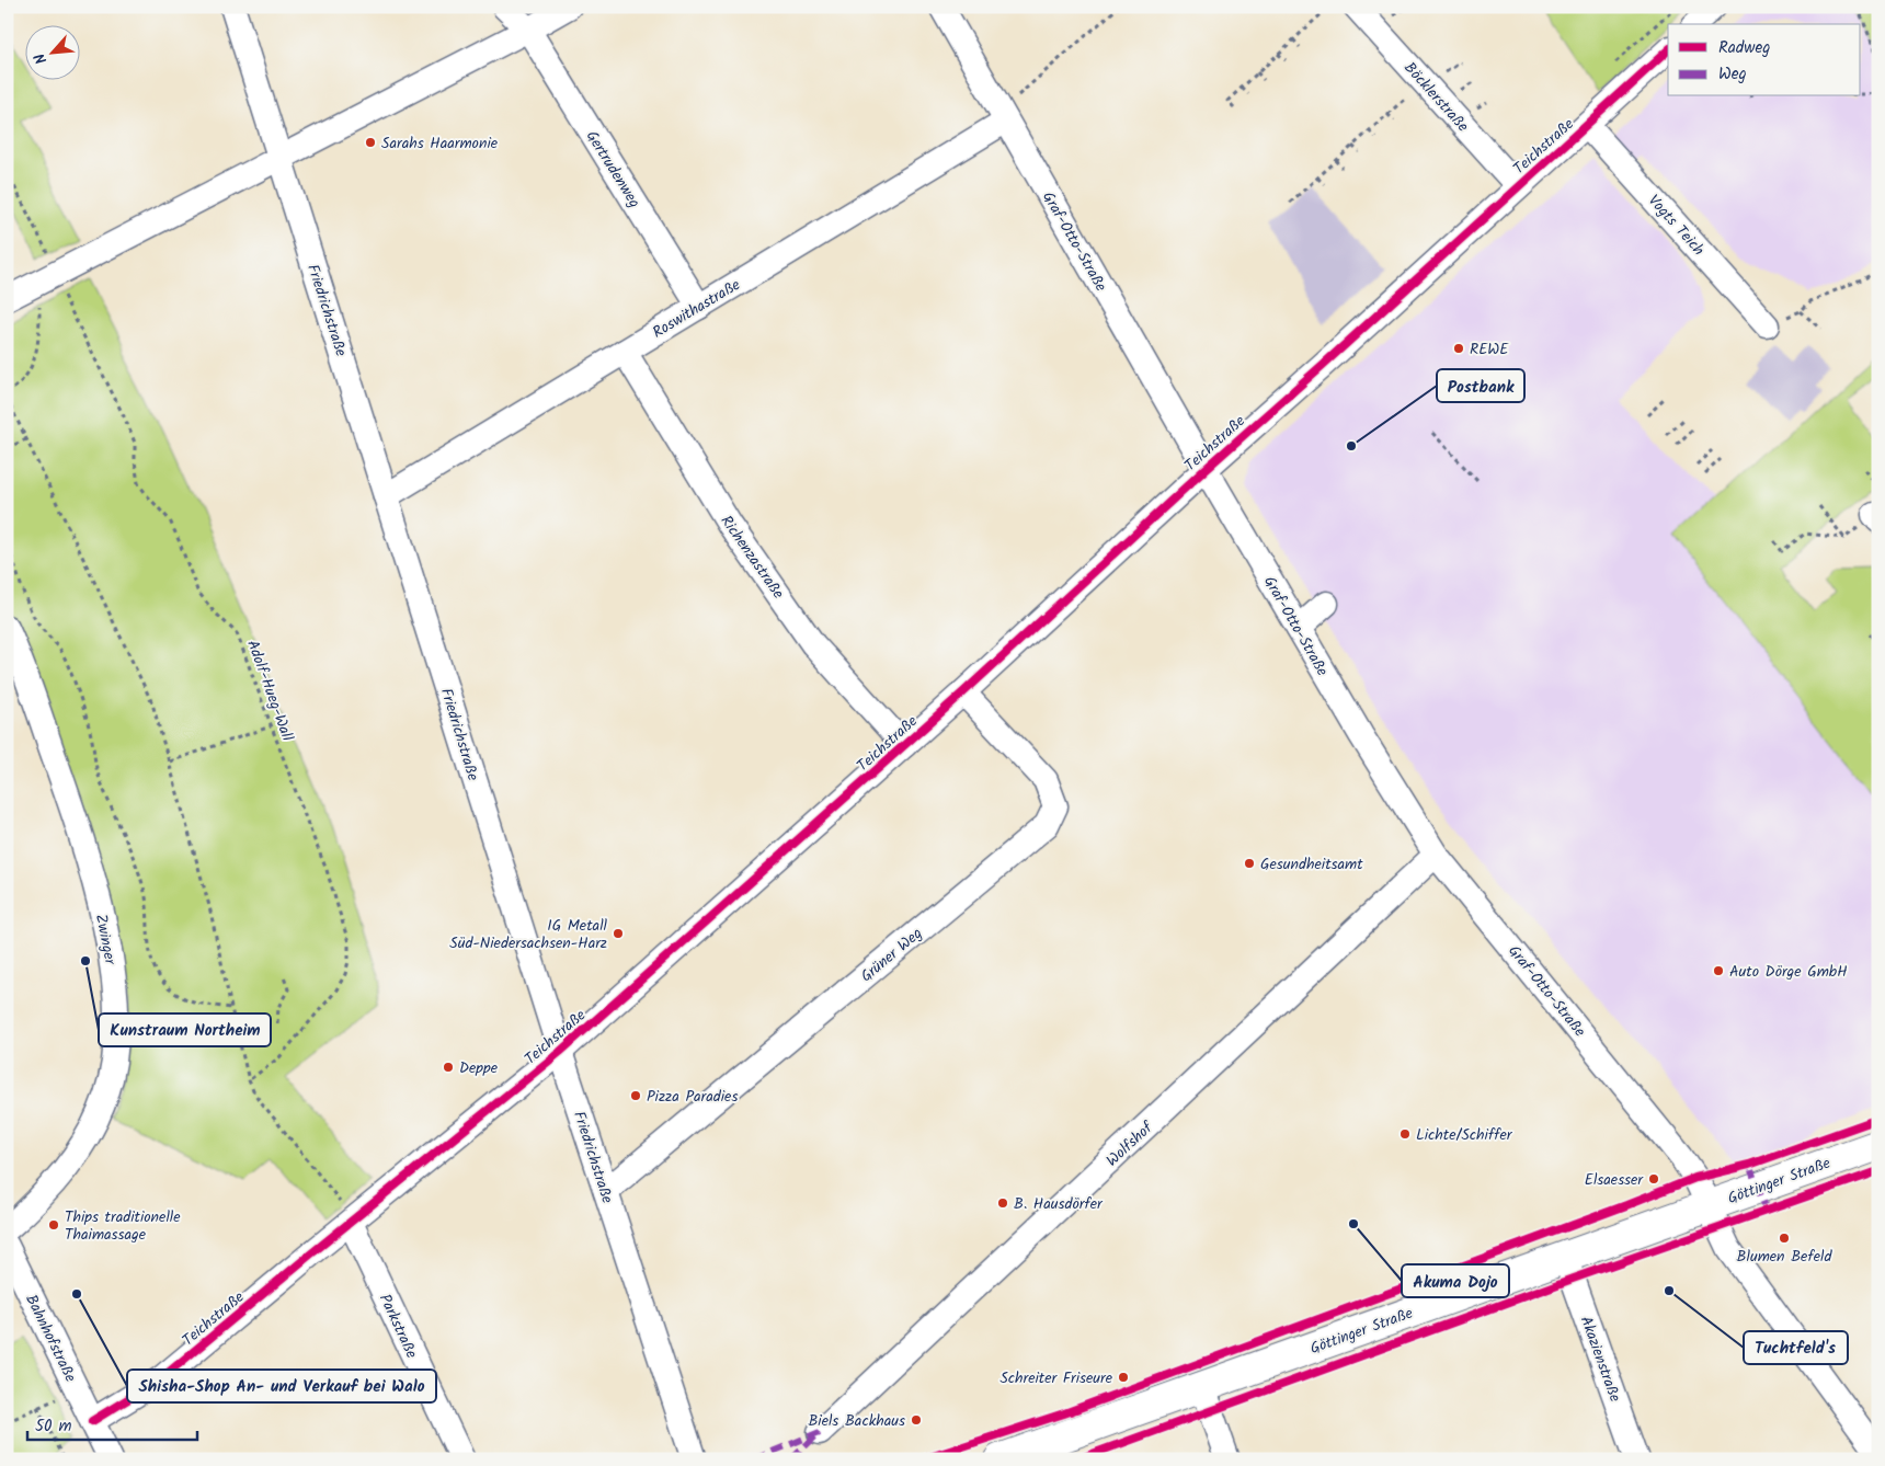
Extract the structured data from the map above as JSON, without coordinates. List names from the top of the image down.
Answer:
{
  "streets": {
    "main road": ["Göttinger Straße"],
    "street": [
      "Böcklerstraße",
      "Teichstraße",
      "Gertrudenweg",
      "Vogts Teich",
      "Graf-Otto-Straße",
      "Roswithastraße",
      "Friedrichstraße",
      "Richenzastraße",
      "Zwinger",
      "Grüner Weg",
      "Wolfshof",
      "Parkstraße",
      "Bahnhofstraße",
      "Akazienstraße"
    ],
    "path": ["Adolf-Hueg-Wall"]
  },
  "crossings": [
    ["Böcklerstraße", "Teichstraße"],
    ["Teichstraße", "Vogts Teich"],
    ["Teichstraße", "Graf-Otto-Straße"],
    ["Teichstraße", "Friedrichstraße"],
    ["Teichstraße", "Richenzastraße"],
    ["Teichstraße", "Grüner Weg"],
    ["Teichstraße", "Parkstraße"],
    ["Teichstraße", "Bahnhofstraße"],
    ["Gertrudenweg", "Roswithastraße"],
    ["Graf-Otto-Straße", "Roswithastraße"],
    ["Graf-Otto-Straße", "Wolfshof"],
    ["Graf-Otto-Straße", "Göttinger Straße"],
    ["Roswithastraße", "Friedrichstraße"],
    ["Roswithastraße", "Richenzastraße"],
    ["Friedrichstraße", "Grüner Weg"],
    ["Göttinger Straße", "Akazienstraße"]
  ],
  "places": [
    "Sarahs Haarmonie",
    "REWE",
    "Postbank",
    "Gesundheitsamt",
    "IG Metall Süd-Niedersachsen-Harz",
    "Kunstraum Northeim",
    "Auto Dörge GmbH",
    "Deppe",
    "Pizza Paradies",
    "Lichte/Schiffer",
    "Elsaesser",
    "B. Hausdörfer",
    "Akuma Dojo",
    "Thips traditionelle Thaimassage",
    "Blumen Befeld",
    "Tuchtfeld's",
    "Shisha-Shop An- und Verkauf bei Walo",
    "Schreiter Friseure",
    "Biels Backhaus"
  ],
  "legend": ["Radweg", "Weg"],
  "scale_bar": "50 m",
  "north": "bottom left"
}
